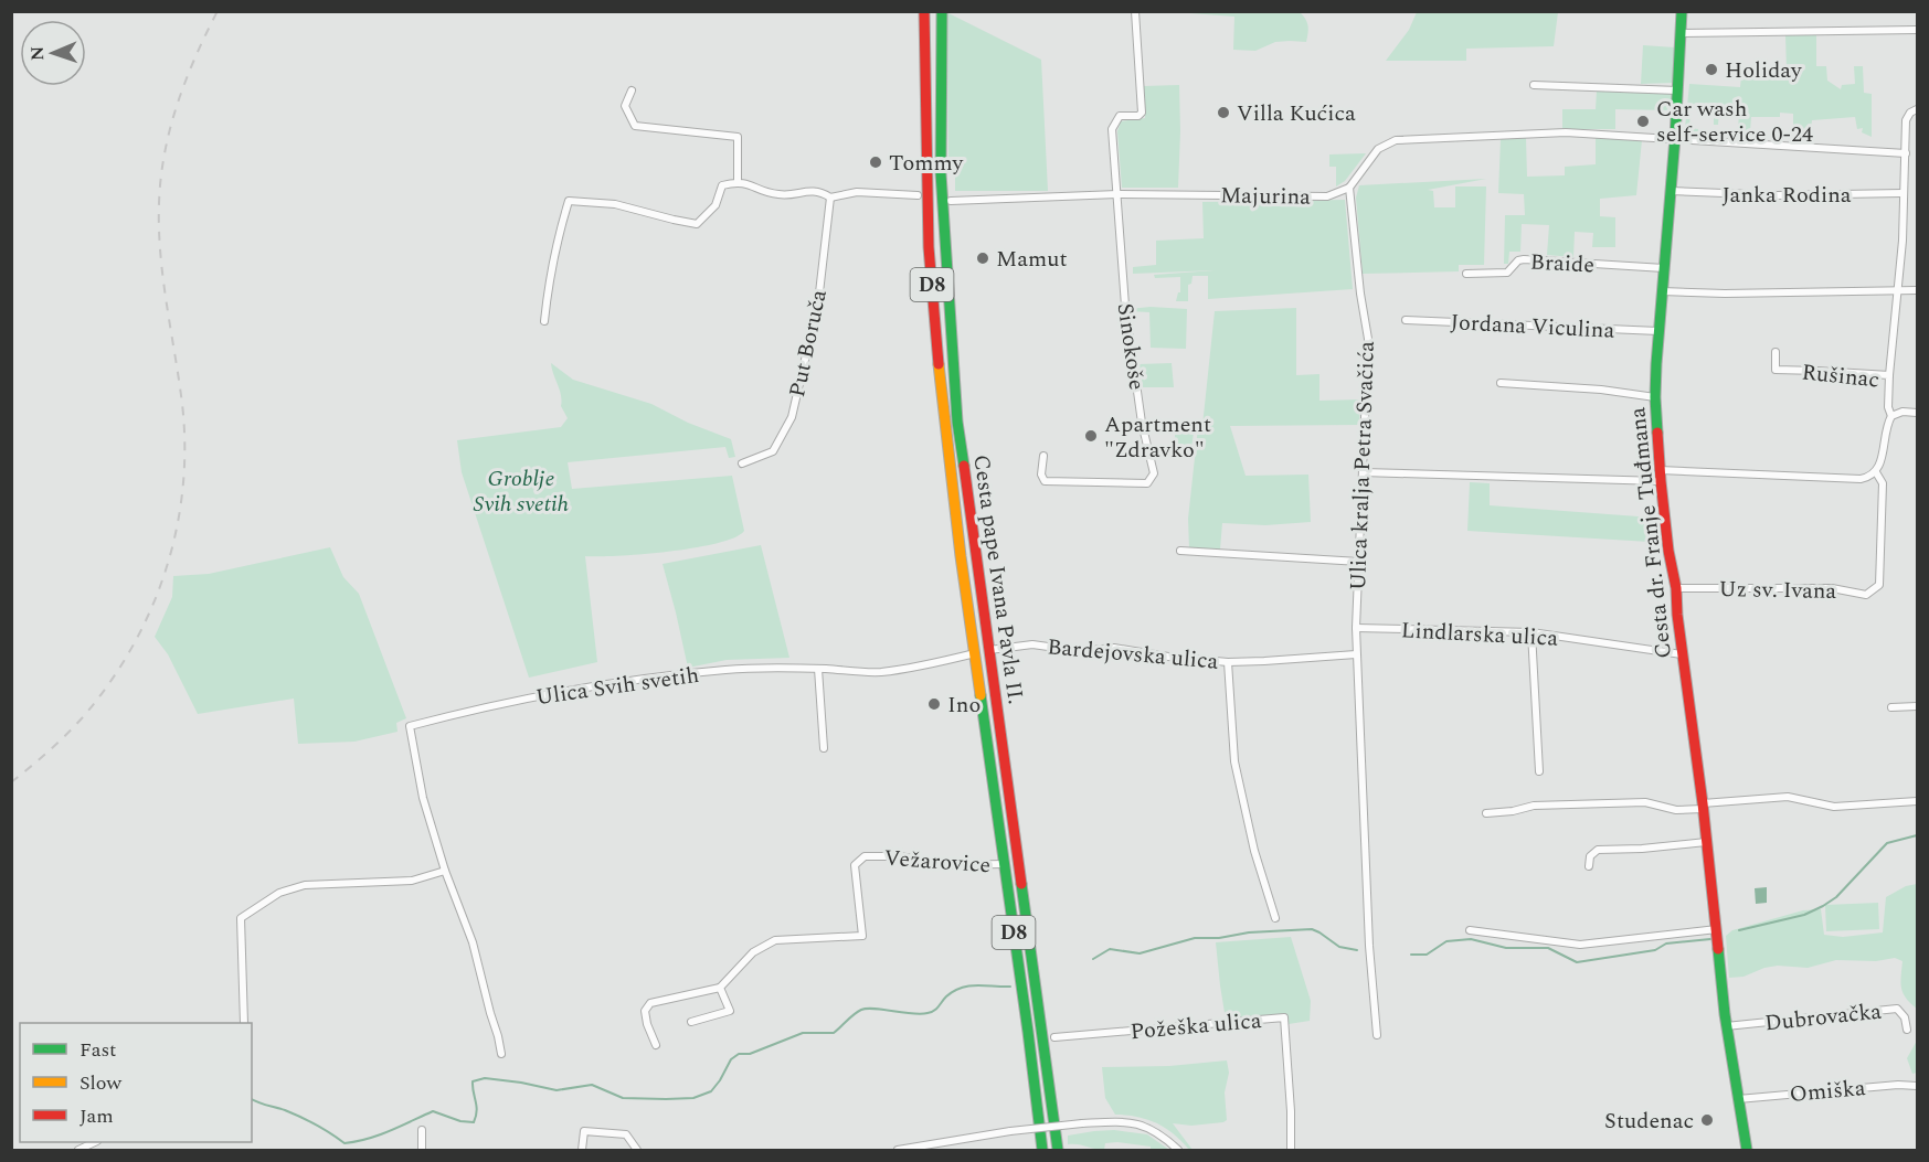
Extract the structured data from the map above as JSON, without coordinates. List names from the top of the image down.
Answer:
{
  "streets": {
    "main road": ["D8", "Cesta dr. Franje Tuđmana", "Cesta pape Ivana Pavla II."],
    "street": [
      "Janka Rodina",
      "Majurina",
      "Braide",
      "Jordana Viculina",
      "Put Boruča",
      "Sinokoše",
      "Rušinac",
      "Ulica kralja Petra Svačića",
      "Uz sv. Ivana",
      "Lindlarska ulica",
      "Bardejovska ulica",
      "Ulica Svih svetih",
      "Vežarovice",
      "Dubrovačka",
      "Požeška ulica",
      "Omiška"
    ]
  },
  "crossings": [
    ["Janka Rodina", "Cesta dr. Franje Tuđmana"],
    ["Majurina", "Sinokoše"],
    ["Majurina", "Ulica kralja Petra Svačića"],
    ["Braide", "Cesta dr. Franje Tuđmana"],
    ["Jordana Viculina", "Cesta dr. Franje Tuđmana"],
    ["Rušinac", "Uz sv. Ivana"],
    ["Ulica kralja Petra Svačića", "Lindlarska ulica"],
    ["Ulica kralja Petra Svačića", "Bardejovska ulica"],
    ["Cesta dr. Franje Tuđmana", "Uz sv. Ivana"],
    ["Cesta dr. Franje Tuđmana", "Lindlarska ulica"],
    ["Cesta dr. Franje Tuđmana", "Dubrovačka"],
    ["Cesta dr. Franje Tuđmana", "Omiška"],
    ["Cesta pape Ivana Pavla II.", "Bardejovska ulica"],
    ["Cesta pape Ivana Pavla II.", "Ulica Svih svetih"],
    ["Cesta pape Ivana Pavla II.", "Vežarovice"]
  ],
  "parks": ["Groblje Svih svetih"],
  "places": [
    "Holiday",
    "Villa Kućica",
    "Car wash self-service 0-24",
    "Tommy",
    "Mamut",
    "Apartment \"Zdravko\"",
    "Ino",
    "Studenac"
  ],
  "legend": ["Fast", "Slow", "Jam"],
  "north": "left"
}
